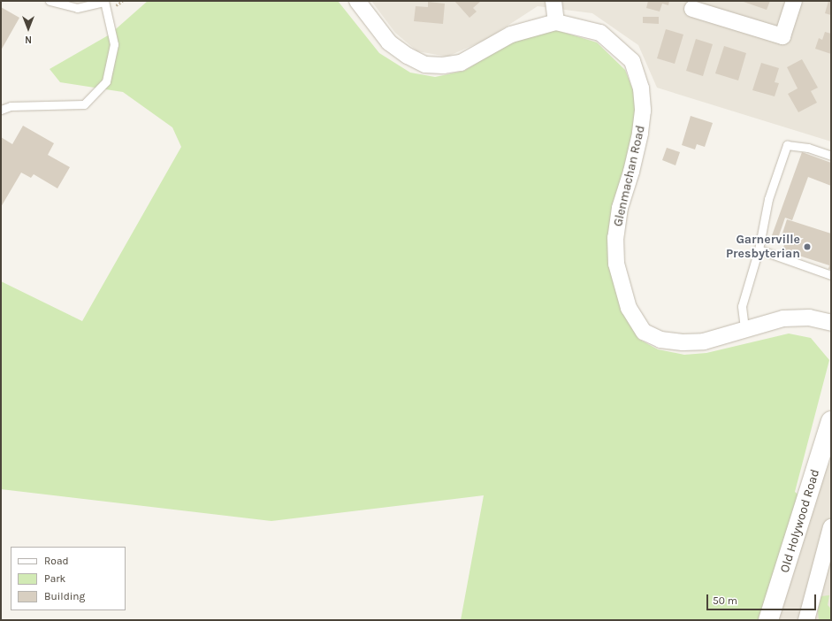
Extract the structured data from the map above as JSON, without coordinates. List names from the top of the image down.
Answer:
{
  "streets": {
    "street": ["Glenmachan Road", "Old Holywood Road"]
  },
  "places": ["Garnerville Presbyterian"],
  "legend": ["Road", "Park", "Building"],
  "scale_bar": "50 m",
  "north": "bottom"
}
